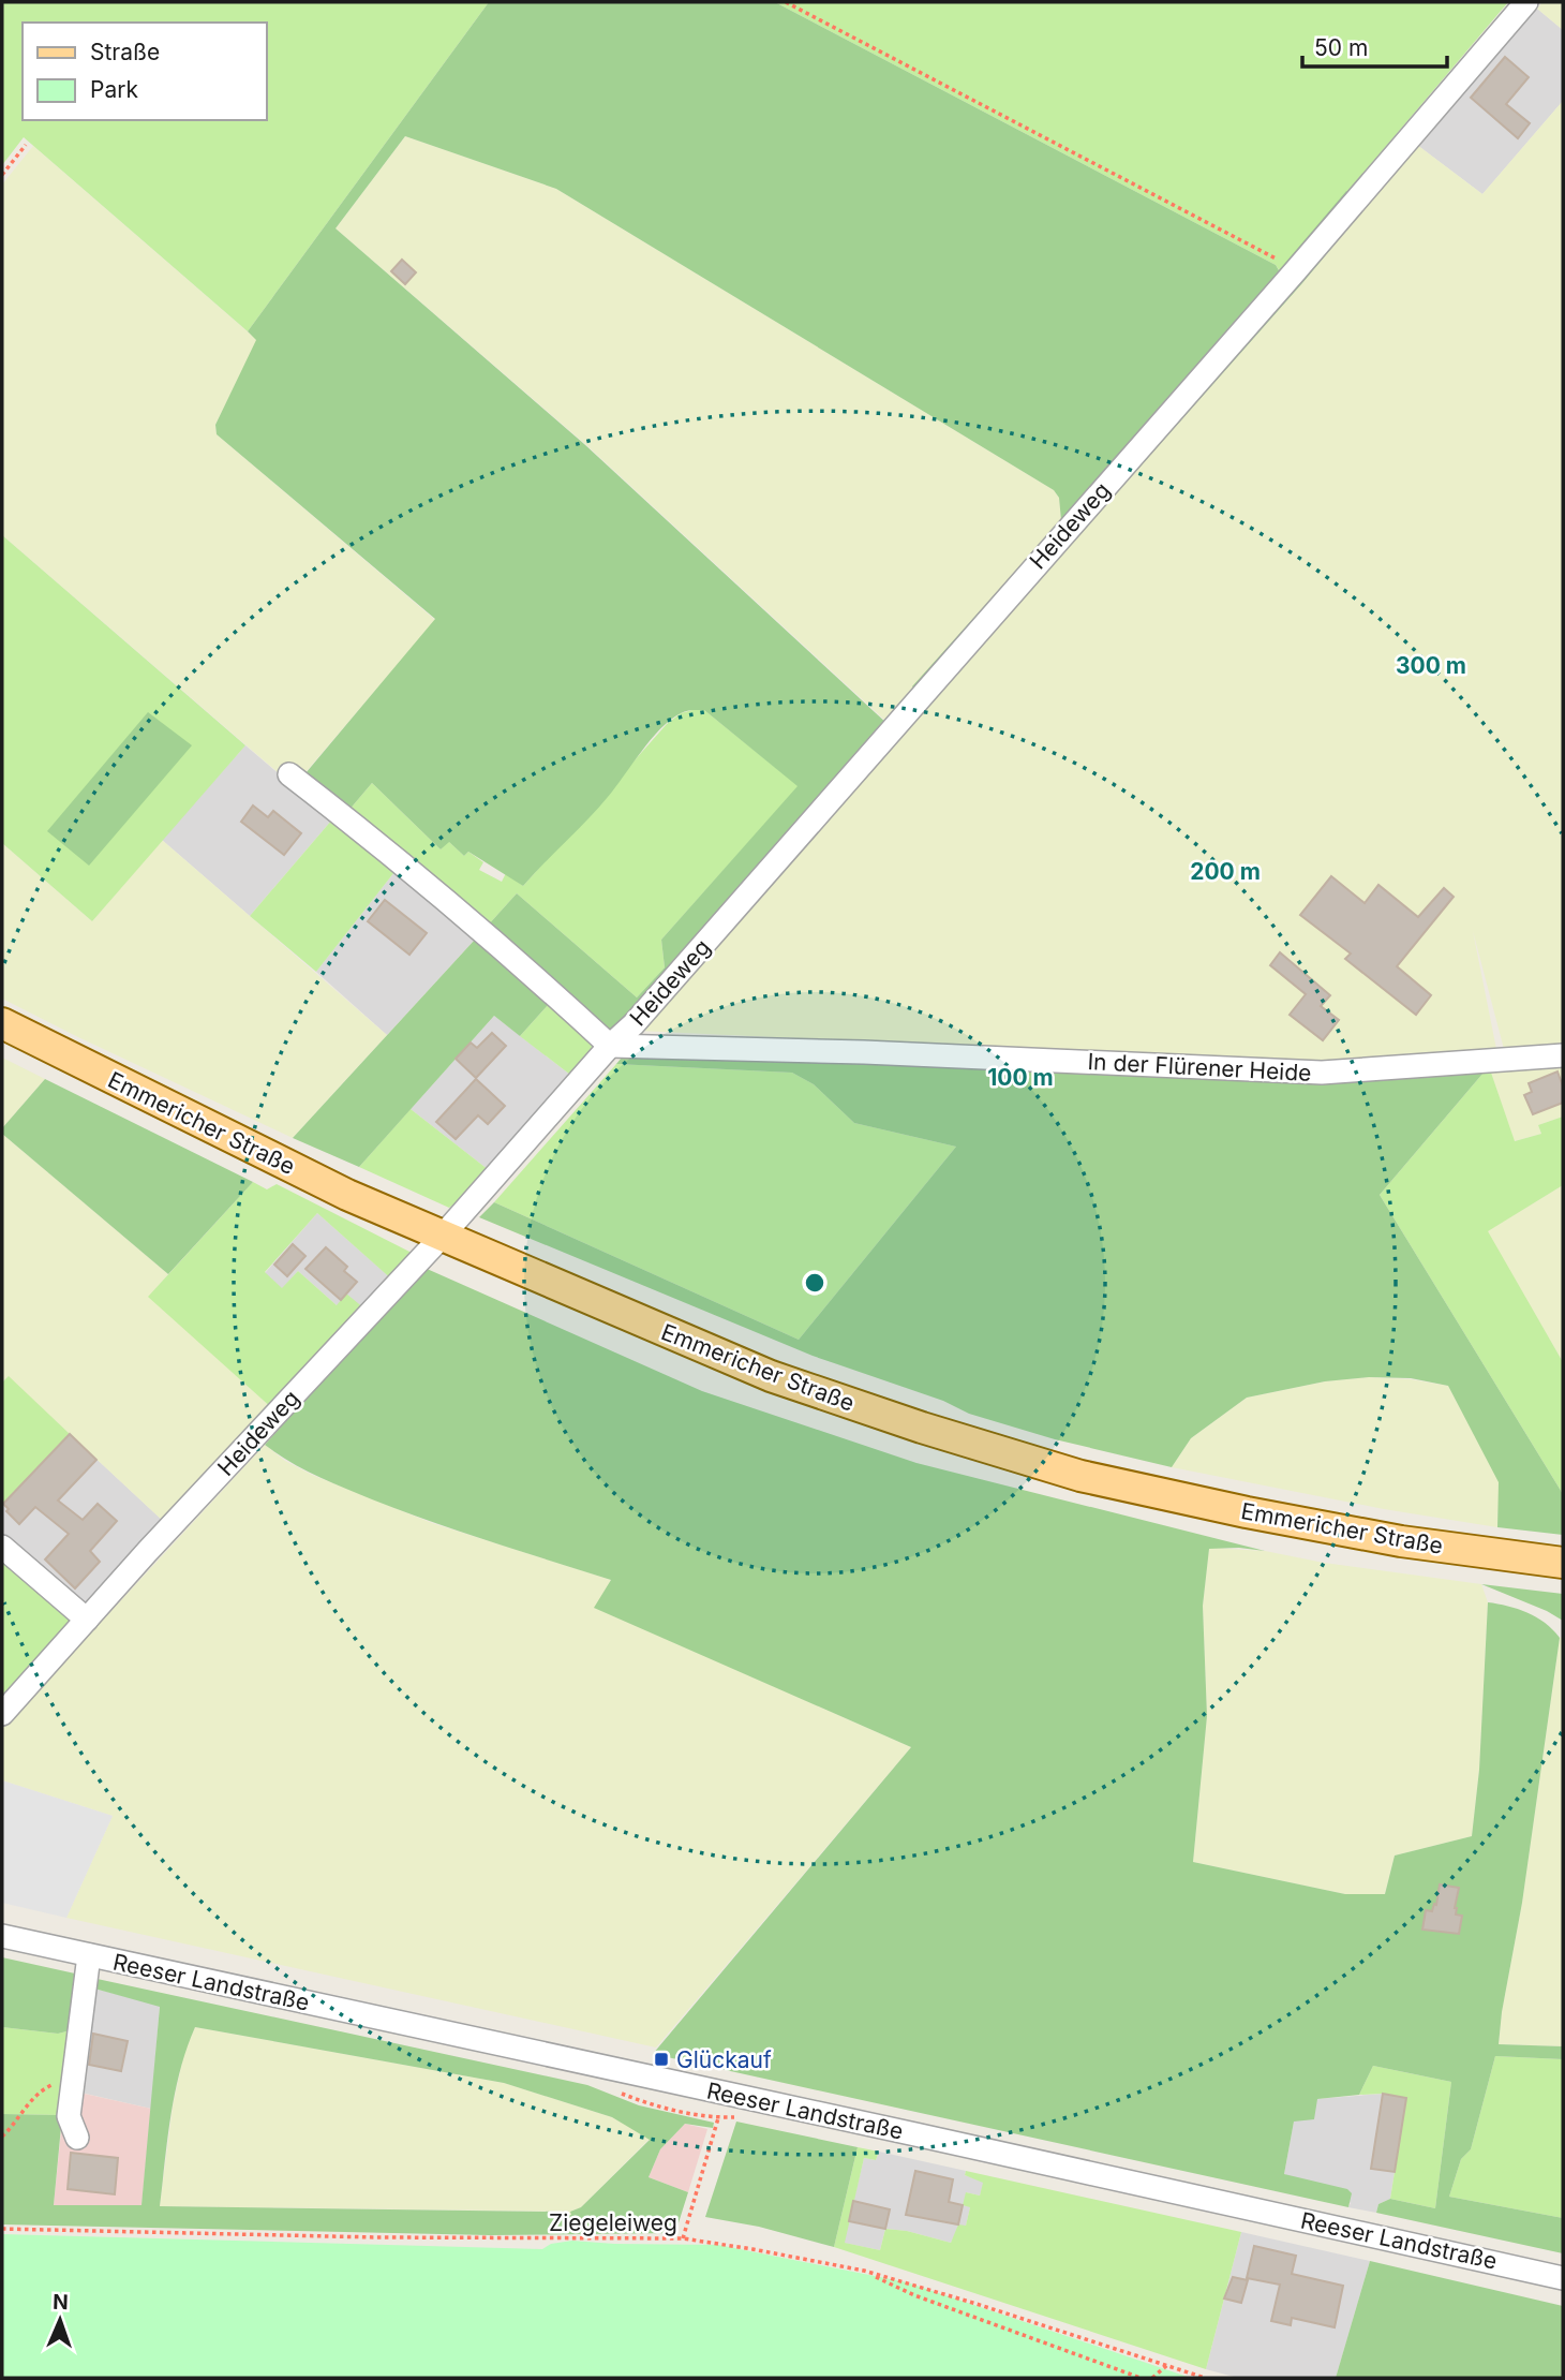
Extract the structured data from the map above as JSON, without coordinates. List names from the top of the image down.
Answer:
{
  "streets": {
    "main road": ["Emmericher Straße"],
    "street": ["Heideweg", "In der Flürener Heide", "Reeser Landstraße"],
    "path": ["Ziegeleiweg"]
  },
  "crossings": [
    ["Heideweg", "In der Flürener Heide"],
    ["Heideweg", "Emmericher Straße"]
  ],
  "places": {
    "transit": ["Glückauf"]
  },
  "legend": ["Straße", "Park"],
  "scale_bar": "50 m",
  "north": "top",
  "rings": ["300 m", "200 m", "100 m"]
}
